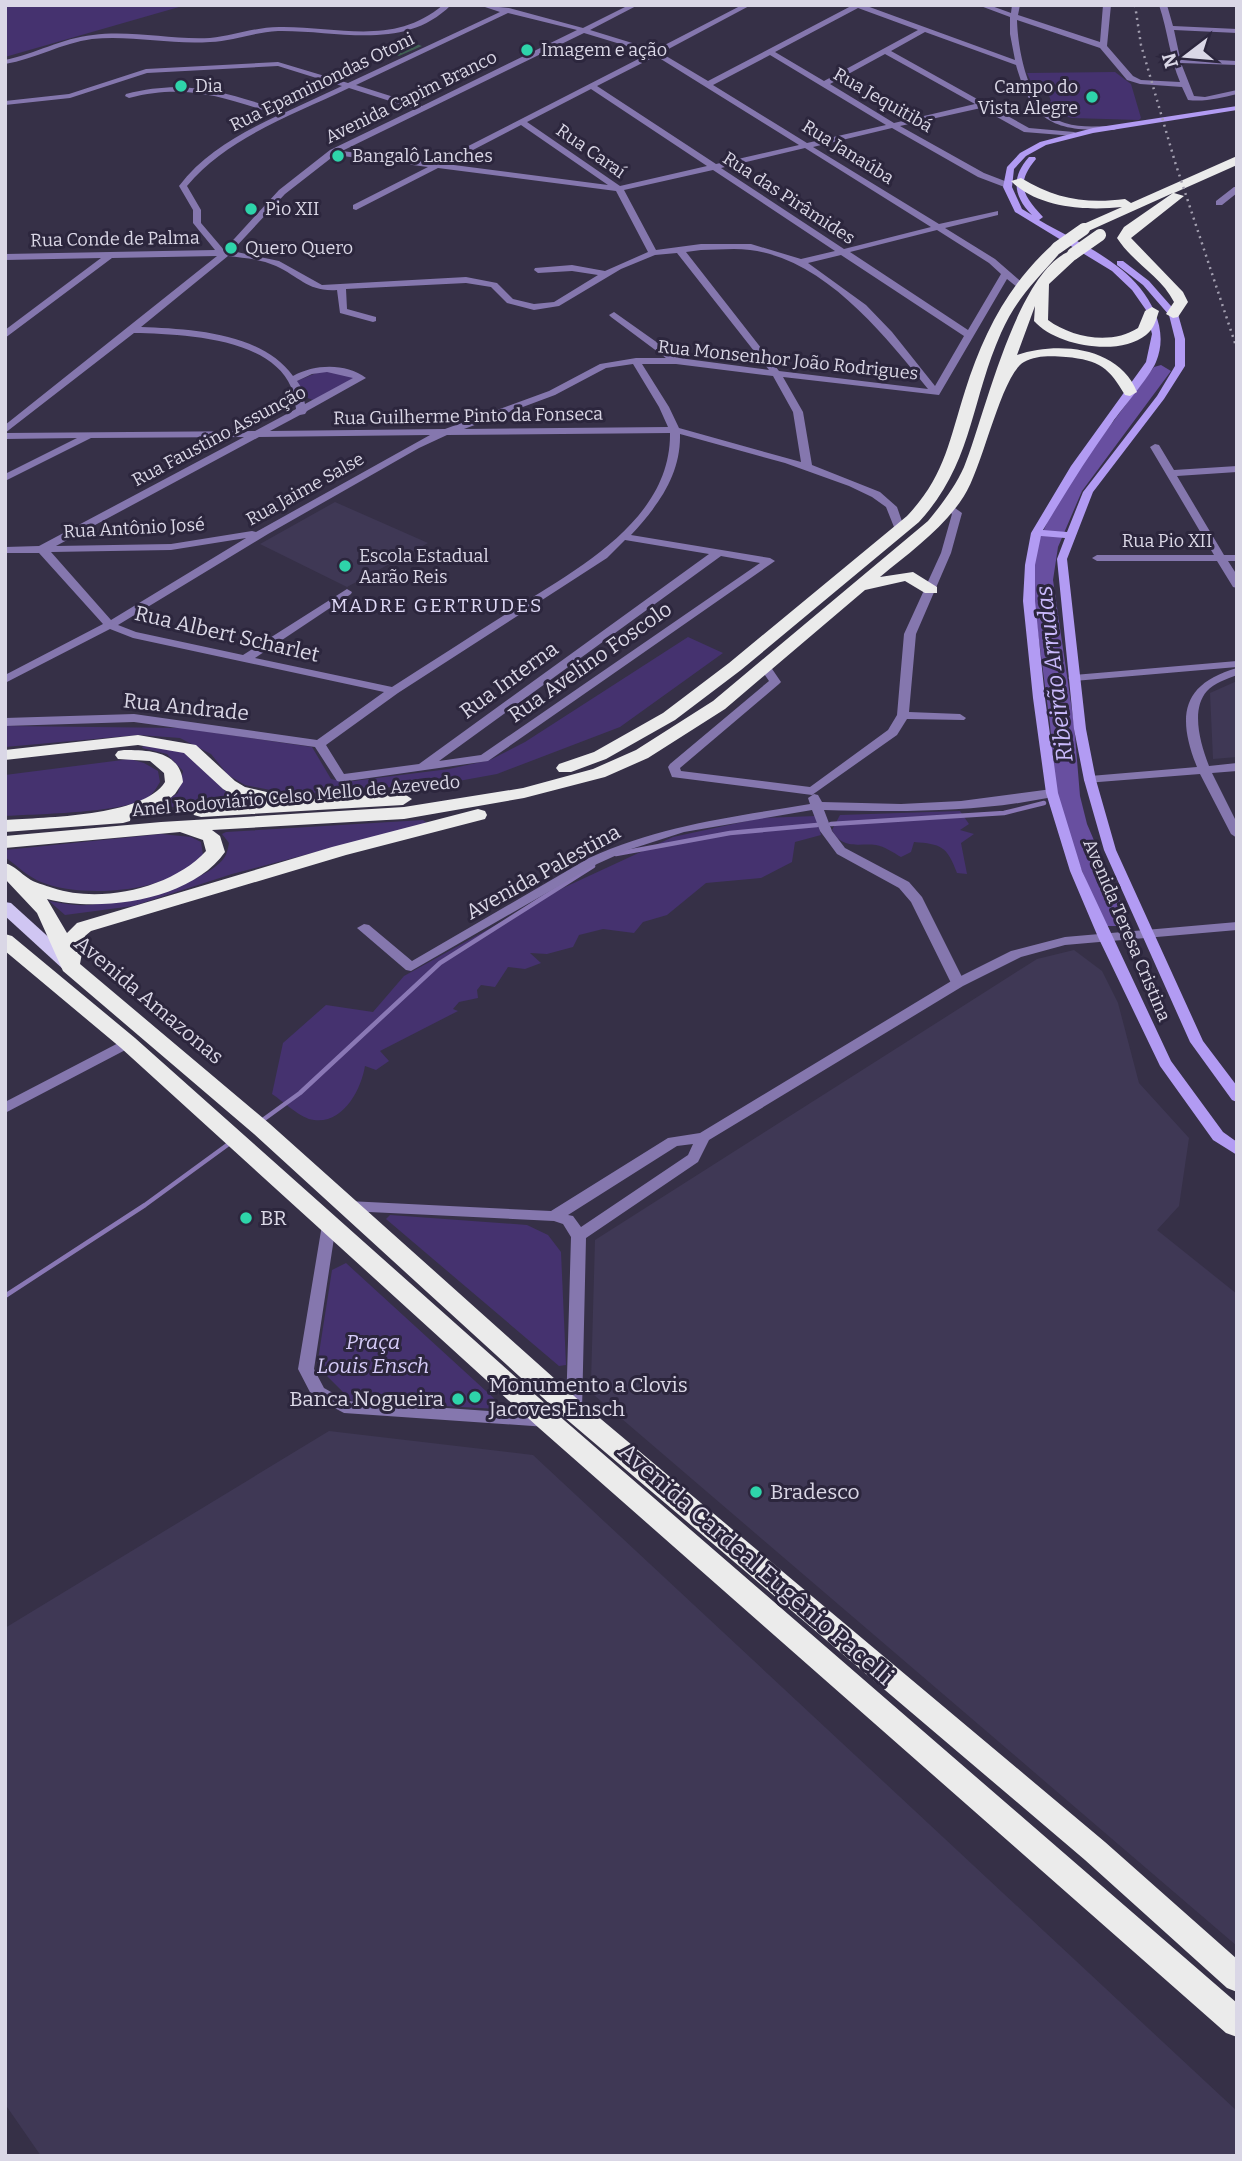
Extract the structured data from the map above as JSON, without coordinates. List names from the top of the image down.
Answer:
{
  "streets": {
    "highway": ["Anel Rodoviário Celso Mello de Azevedo", "Avenida Amazonas", "Avenida Cardeal Eugênio Pacelli"],
    "main road": ["Avenida Teresa Cristina"],
    "street": [
      "Rua Epaminondas Otoni",
      "Avenida Capim Branco",
      "Rua Jequitibá",
      "Rua Caraí",
      "Rua Janaúba",
      "Rua das Pirâmides",
      "Rua Conde de Palma",
      "Rua Monsenhor João Rodrigues",
      "Rua Guilherme Pinto da Fonseca",
      "Rua Faustino Assunção",
      "Rua Jaime Salse",
      "Rua Antônio José",
      "Rua Pio XII",
      "Rua Albert Scharlet",
      "Rua Avelino Foscolo",
      "Rua Interna",
      "Rua Andrade",
      "Avenida Palestina"
    ]
  },
  "crossings": [
    ["Rua Epaminondas Otoni", "Avenida Capim Branco"],
    ["Rua Epaminondas Otoni", "Rua Janaúba"],
    ["Rua Epaminondas Otoni", "Rua Conde de Palma"],
    ["Avenida Capim Branco", "Rua Janaúba"],
    ["Avenida Capim Branco", "Rua Conde de Palma"],
    ["Rua Jequitibá", "Avenida Teresa Cristina"],
    ["Rua Caraí", "Rua Conde de Palma"],
    ["Rua Janaúba", "Anel Rodoviário Celso Mello de Azevedo"],
    ["Rua Monsenhor João Rodrigues", "Rua Jaime Salse"],
    ["Rua Guilherme Pinto da Fonseca", "Rua Faustino Assunção"],
    ["Rua Guilherme Pinto da Fonseca", "Rua Jaime Salse"],
    ["Rua Guilherme Pinto da Fonseca", "Anel Rodoviário Celso Mello de Azevedo"],
    ["Rua Faustino Assunção", "Rua Antônio José"],
    ["Rua Faustino Assunção", "Rua Albert Scharlet"],
    ["Rua Jaime Salse", "Rua Antônio José"],
    ["Rua Jaime Salse", "Rua Albert Scharlet"],
    ["Rua Antônio José", "Rua Albert Scharlet"],
    ["Rua Avelino Foscolo", "Rua Interna"],
    ["Rua Interna", "Rua Andrade"],
    ["Avenida Palestina", "Avenida Teresa Cristina"],
    ["Avenida Amazonas", "Avenida Cardeal Eugênio Pacelli"]
  ],
  "districts": ["MADRE GERTRUDES"],
  "water": ["Ribeirão Arrudas"],
  "parks": ["Praça Louis Ensch"],
  "places": [
    "Imagem e ação",
    "Dia",
    "Campo do Vista Alegre",
    "Bangalô Lanches",
    "Pio XII",
    "Quero Quero",
    "Escola Estadual Aarão Reis",
    "BR",
    "Monumento a Clovis Jacoves Ensch",
    "Banca Nogueira",
    "Bradesco"
  ],
  "north": "left"
}
